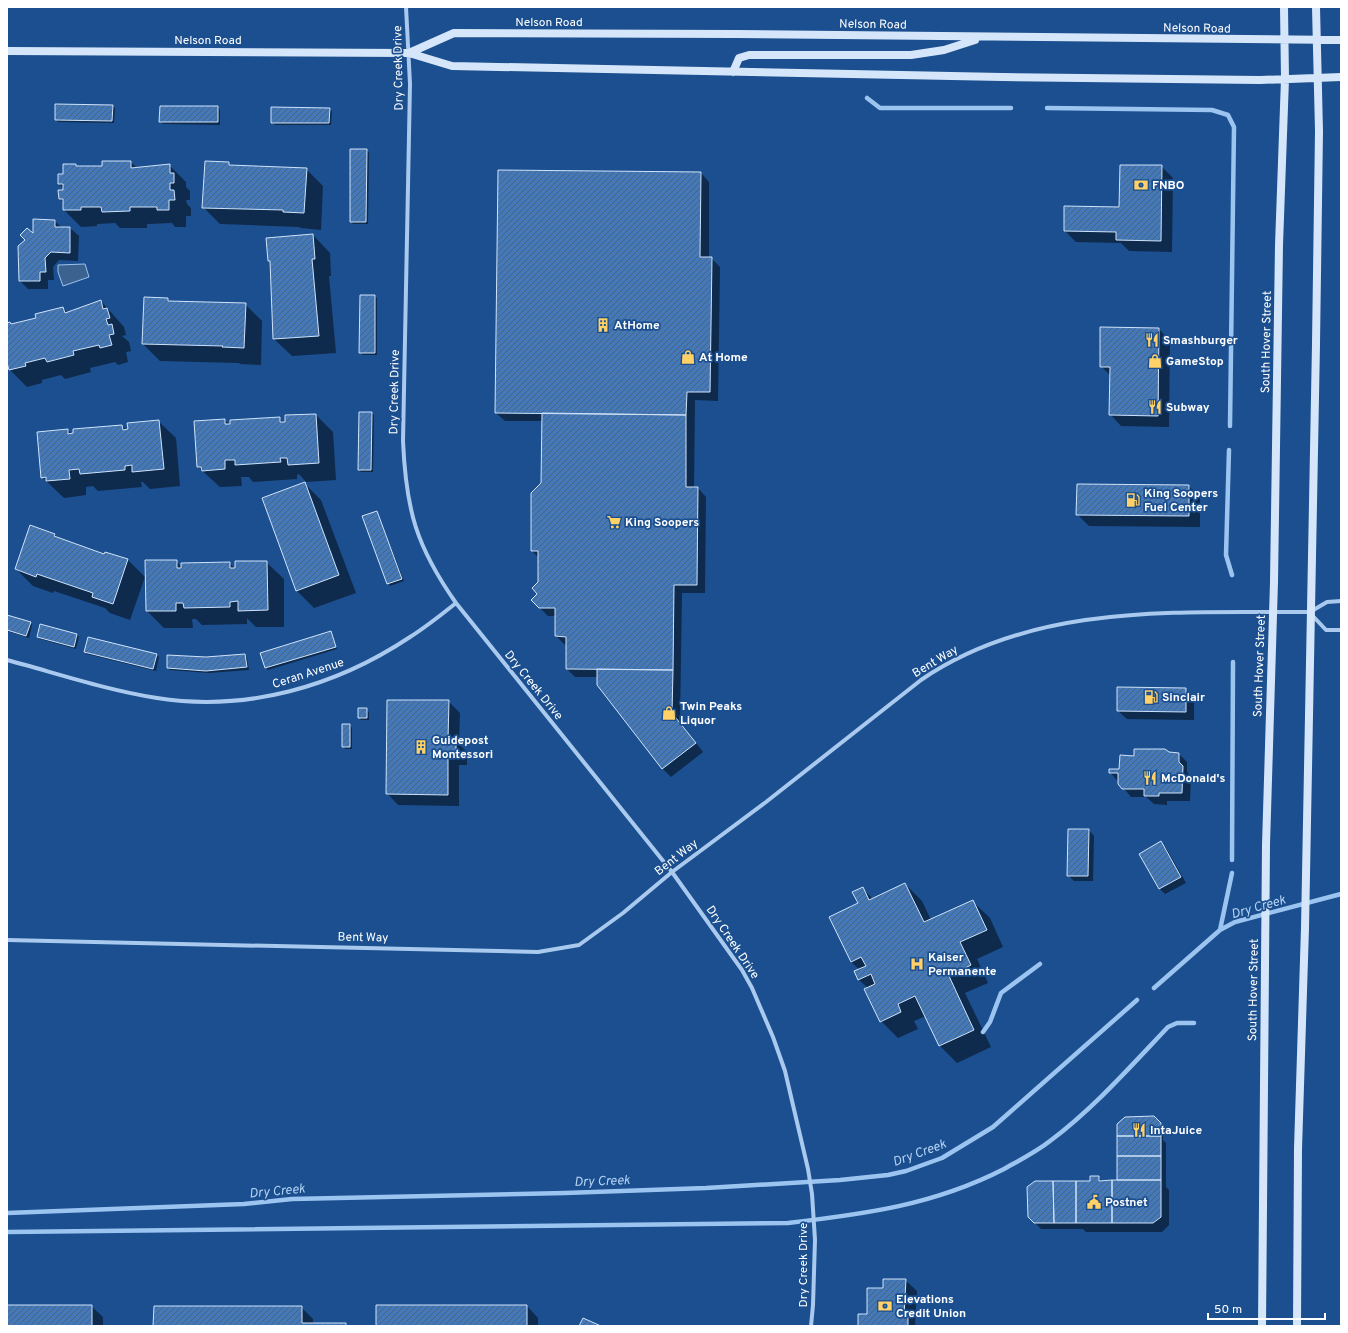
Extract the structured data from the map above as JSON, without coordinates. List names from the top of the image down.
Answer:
{
  "streets": {
    "main road": ["Nelson Road", "South Hover Street"],
    "street": ["Dry Creek Drive", "Bent Way", "Ceran Avenue"]
  },
  "crossings": [
    ["Nelson Road", "Dry Creek Drive"],
    ["Nelson Road", "South Hover Street"],
    ["Dry Creek Drive", "Bent Way"],
    ["Dry Creek Drive", "Ceran Avenue"],
    ["South Hover Street", "Bent Way"]
  ],
  "water": ["Dry Creek"],
  "places": {
    "bank": ["FNBO", "Elevations Credit Union"],
    "building": ["AtHome", "Guidepost Montessori"],
    "restaurant": [
      "Smashburger",
      "Subway",
      "McDonald's",
      "IntaJuice"
    ],
    "shop": ["At Home", "GameStop", "Twin Peaks Liquor"],
    "fuel station": ["King Soopers Fuel Center", "Sinclair"],
    "supermarket": ["King Soopers"],
    "hospital": ["Kaiser Permanente"],
    "public building": ["Postnet"]
  },
  "scale_bar": "50 m"
}
